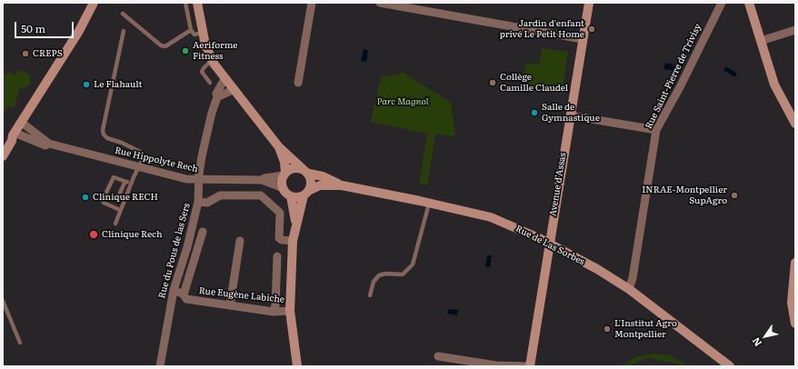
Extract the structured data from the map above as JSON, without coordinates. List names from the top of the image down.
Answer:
{
  "streets": {
    "street": [
      "Rue Saint-Pierre de Trivisy",
      "Rue Hippolyte Rech",
      "Avenue d'Assas",
      "Rue de Las Sorbes",
      "Rue du Pous de las Sers",
      "Rue Eugène Labiche"
    ]
  },
  "crossings": [
    ["Rue Saint-Pierre de Trivisy", "Rue de Las Sorbes"],
    ["Rue Hippolyte Rech", "Rue de Las Sorbes"],
    ["Rue Hippolyte Rech", "Rue du Pous de las Sers"],
    ["Avenue d'Assas", "Rue de Las Sorbes"],
    ["Rue du Pous de las Sers", "Rue Eugène Labiche"]
  ],
  "parks": ["Parc Magnol"],
  "places": [
    "Jardin d'enfant privé Le Petit Home",
    "Aeriforme Fitness",
    "CREPS",
    "Collège Camille Claudel",
    "Le Flahault",
    "Salle de Gymnastique",
    "INRAE-Montpellier SupAgro",
    "Clinique RECH",
    "Clinique Rech",
    "L'Institut Agro Montpellier"
  ],
  "scale_bar": "50 m",
  "north": "bottom left"
}
